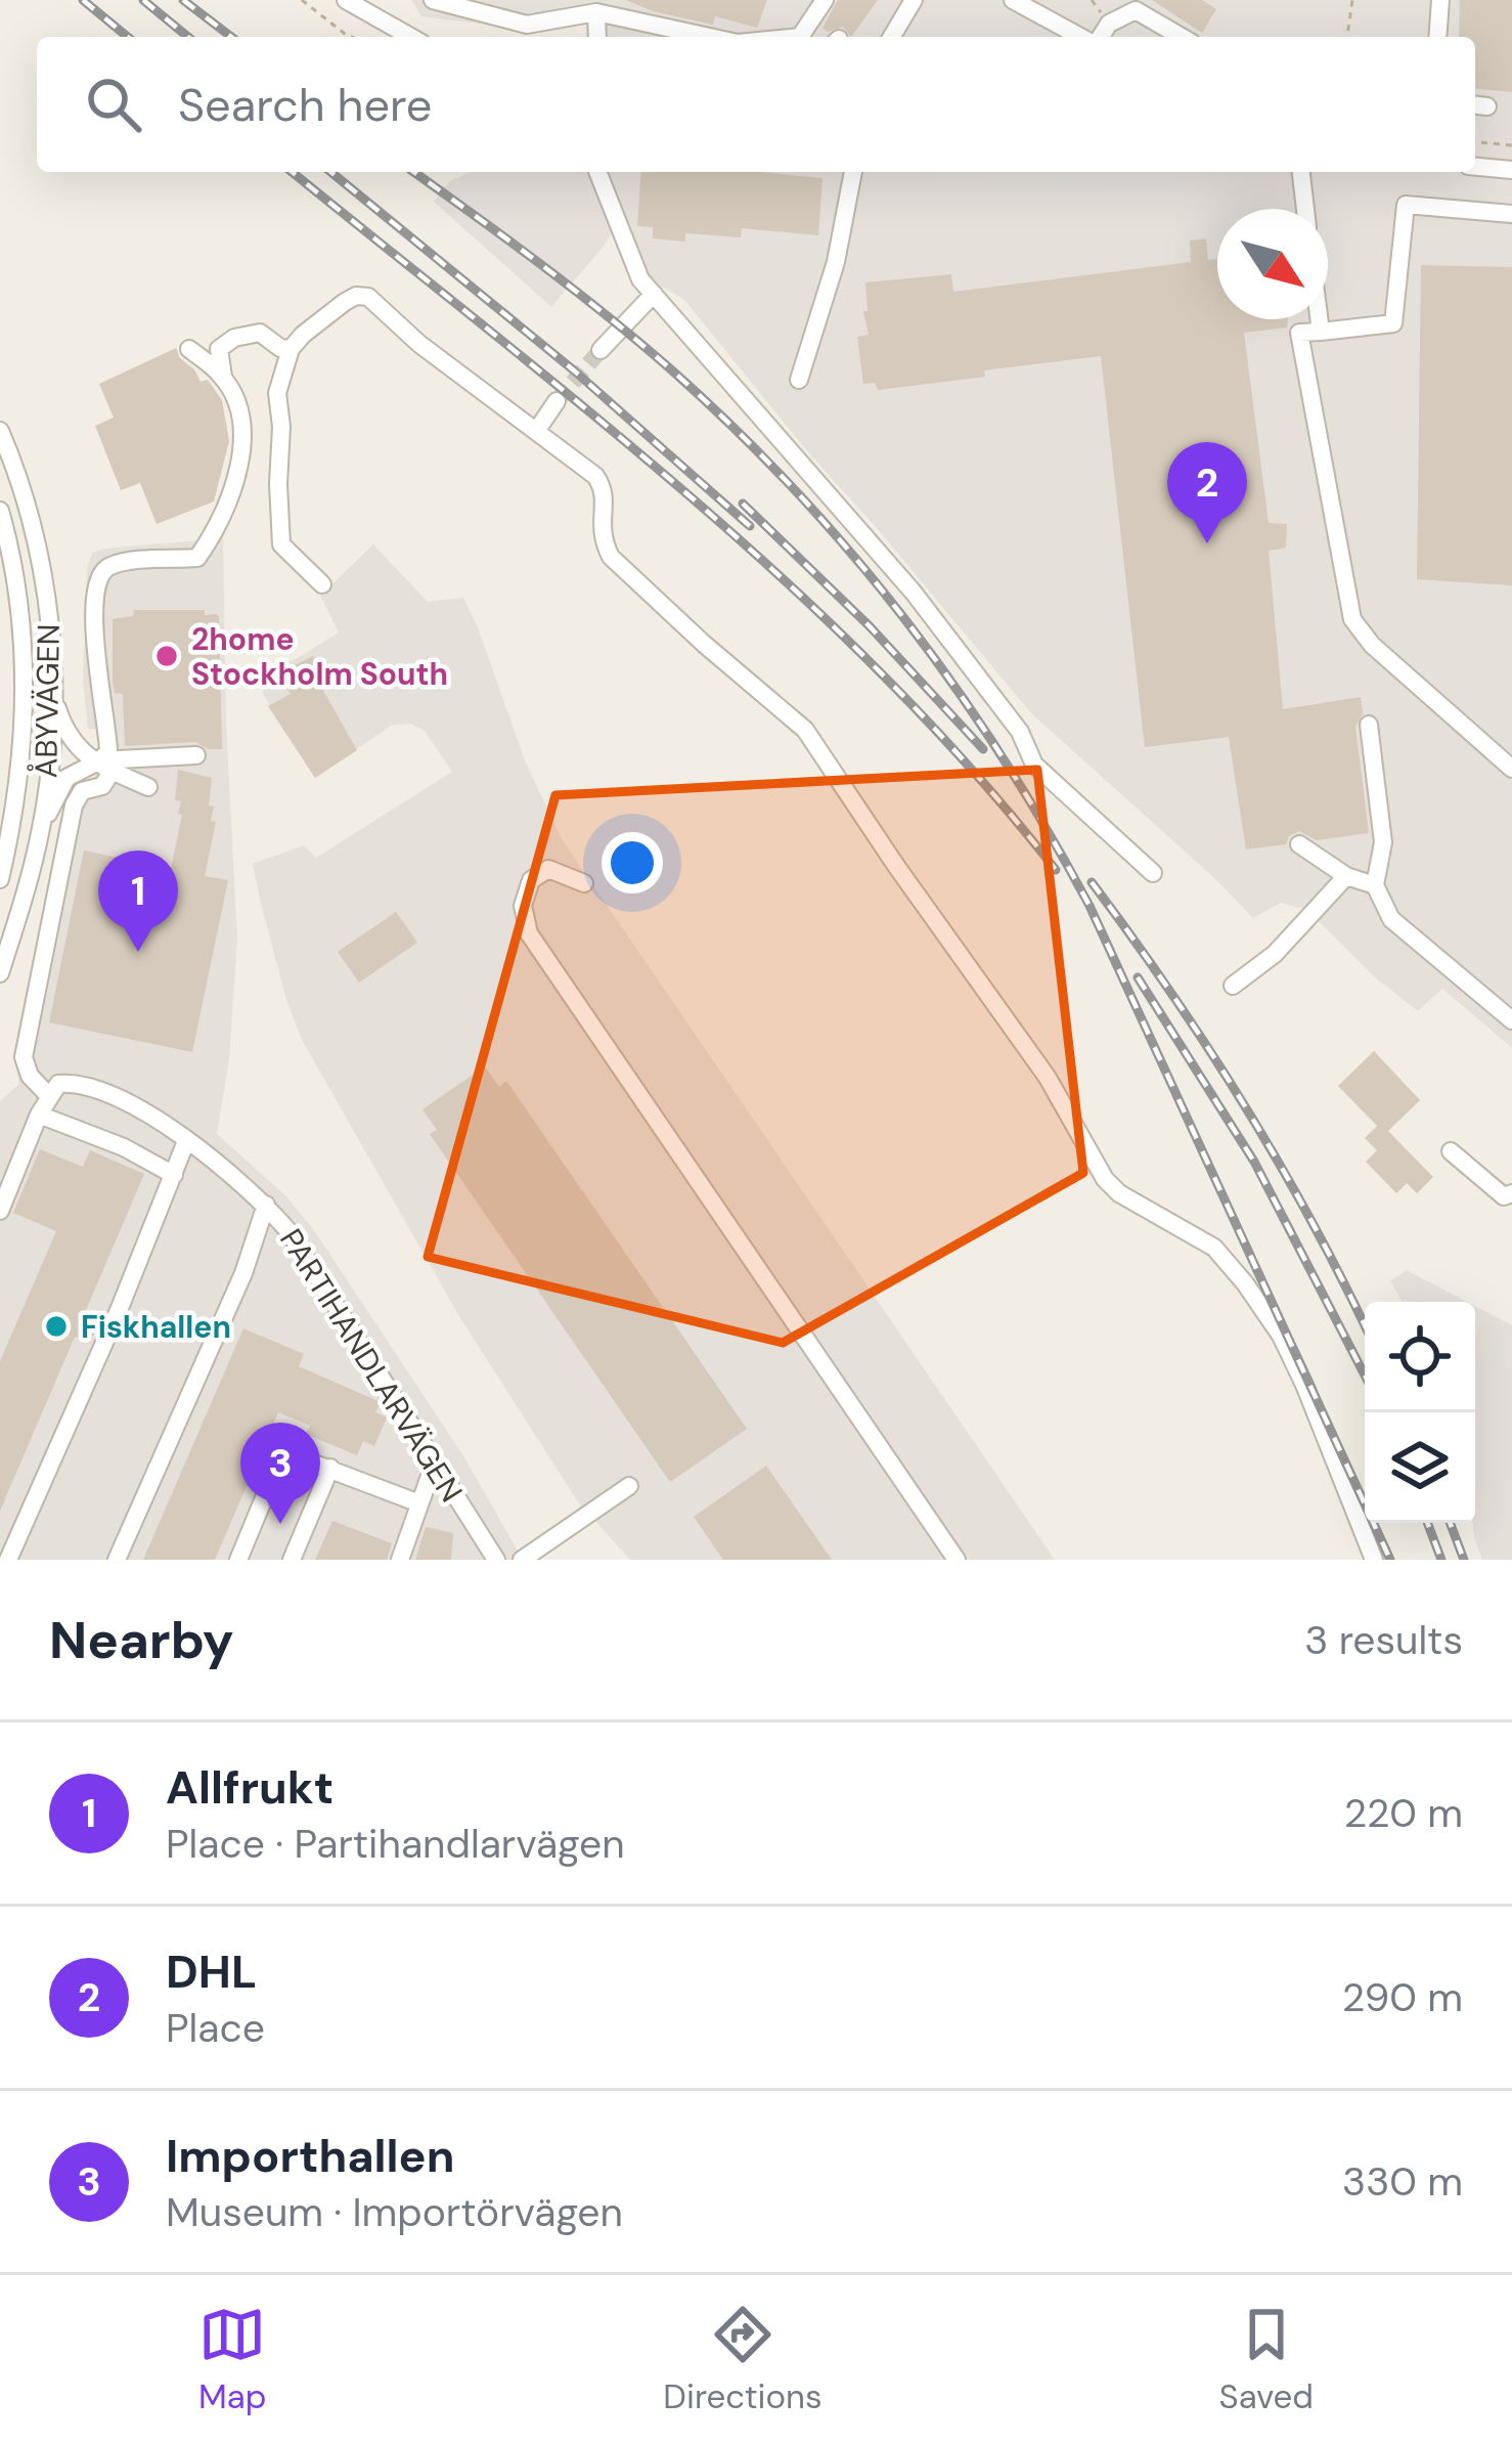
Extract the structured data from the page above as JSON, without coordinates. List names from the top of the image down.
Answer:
{
  "streets": {
    "street": ["ÅBYVÄGEN", "PARTIHANDLARVÄGEN"]
  },
  "places": ["2home Stockholm South", "Fiskhallen"],
  "north": "bottom right",
  "page": {
    "search": "Search here",
    "pins": ["2", "1", "3"],
    "heading": ["Nearby", "3 results"],
    "list": [
      {
        "mark": "1",
        "name": "Allfrukt",
        "note": "Place · Partihandlarvägen",
        "value": "220 m"
      },
      {
        "mark": "2",
        "name": "DHL",
        "note": "Place",
        "value": "290 m"
      },
      {
        "mark": "3",
        "name": "Importhallen",
        "note": "Museum · Importörvägen",
        "value": "330 m"
      }
    ],
    "nav": ["Map", "Directions", "Saved"]
  }
}
